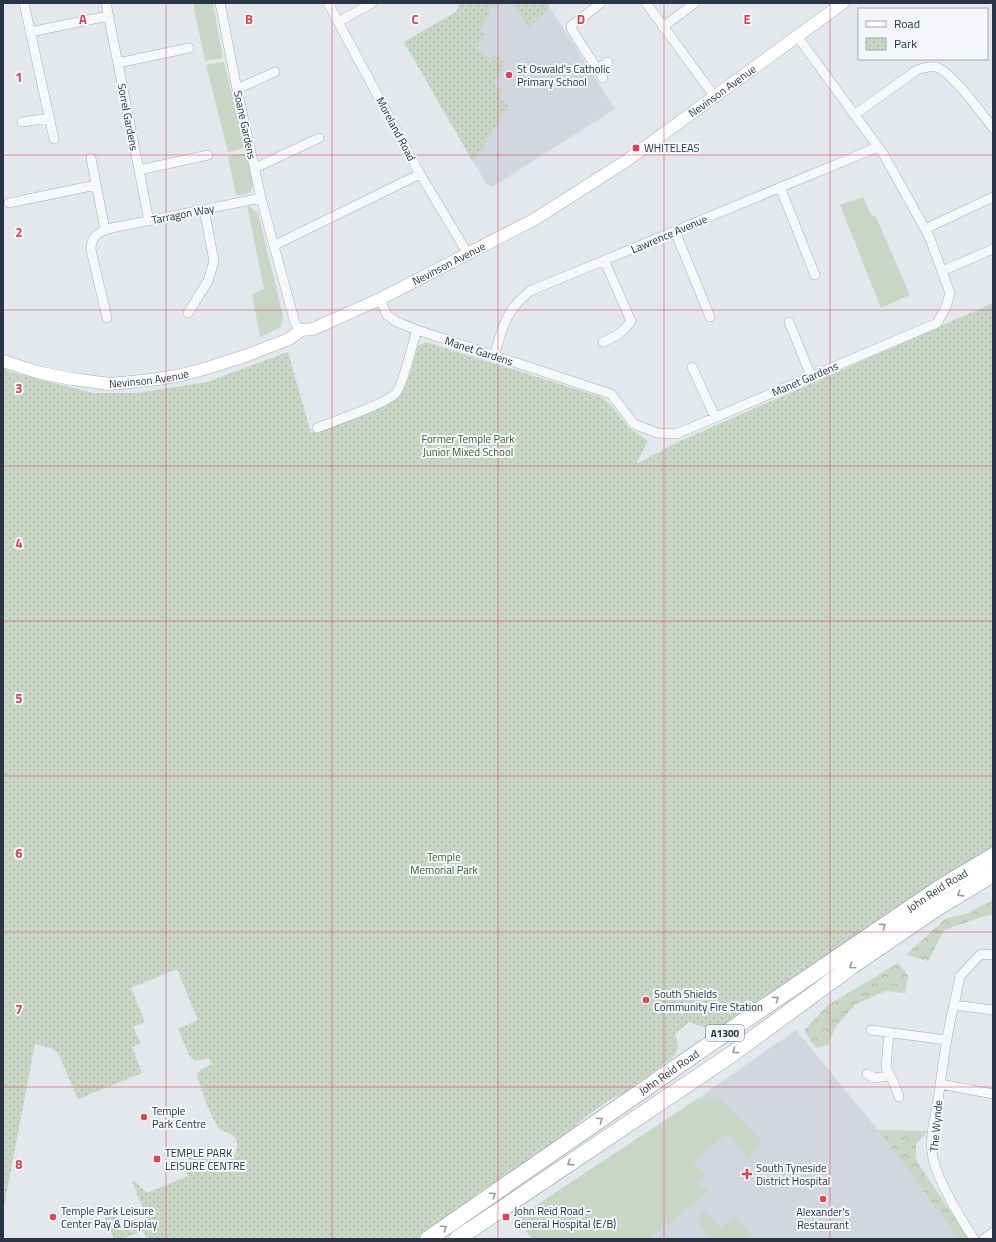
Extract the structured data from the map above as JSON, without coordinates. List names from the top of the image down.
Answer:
{
  "streets": {
    "highway": ["John Reid Road", "A1300"],
    "street": [
      "Nevinson Avenue",
      "Sorrel Gardens",
      "Soane Gardens",
      "Moreland Road",
      "Tarragon Way",
      "Lawrence Avenue",
      "Manet Gardens",
      "The Wynde"
    ]
  },
  "crossings": [
    ["Nevinson Avenue", "Soane Gardens"],
    ["Nevinson Avenue", "Moreland Road"],
    ["Nevinson Avenue", "Manet Gardens"],
    ["Sorrel Gardens", "Tarragon Way"],
    ["Soane Gardens", "Tarragon Way"],
    ["Lawrence Avenue", "Manet Gardens"]
  ],
  "parks": ["Former Temple Park Junior Mixed School", "Temple Memorial Park"],
  "places": {
    "other": [
      "St Oswald's Catholic Primary School",
      "South Shields Community Fire Station",
      "Temple Park Centre",
      "Alexander's Restaurant",
      "Temple Park Leisure Center Pay & Display"
    ],
    "transit": ["WHITELEAS", "TEMPLE PARK LEISURE CENTRE", "John Reid Road - General Hospital (E/B)"],
    "health": ["South Tyneside District Hospital"]
  },
  "legend": ["Road", "Park"],
  "grid": {
    "columns": [
      "A",
      "B",
      "C",
      "D",
      "E"
    ],
    "rows": [
      "1",
      "2",
      "3",
      "4",
      "5",
      "6",
      "7",
      "8"
    ]
  }
}
